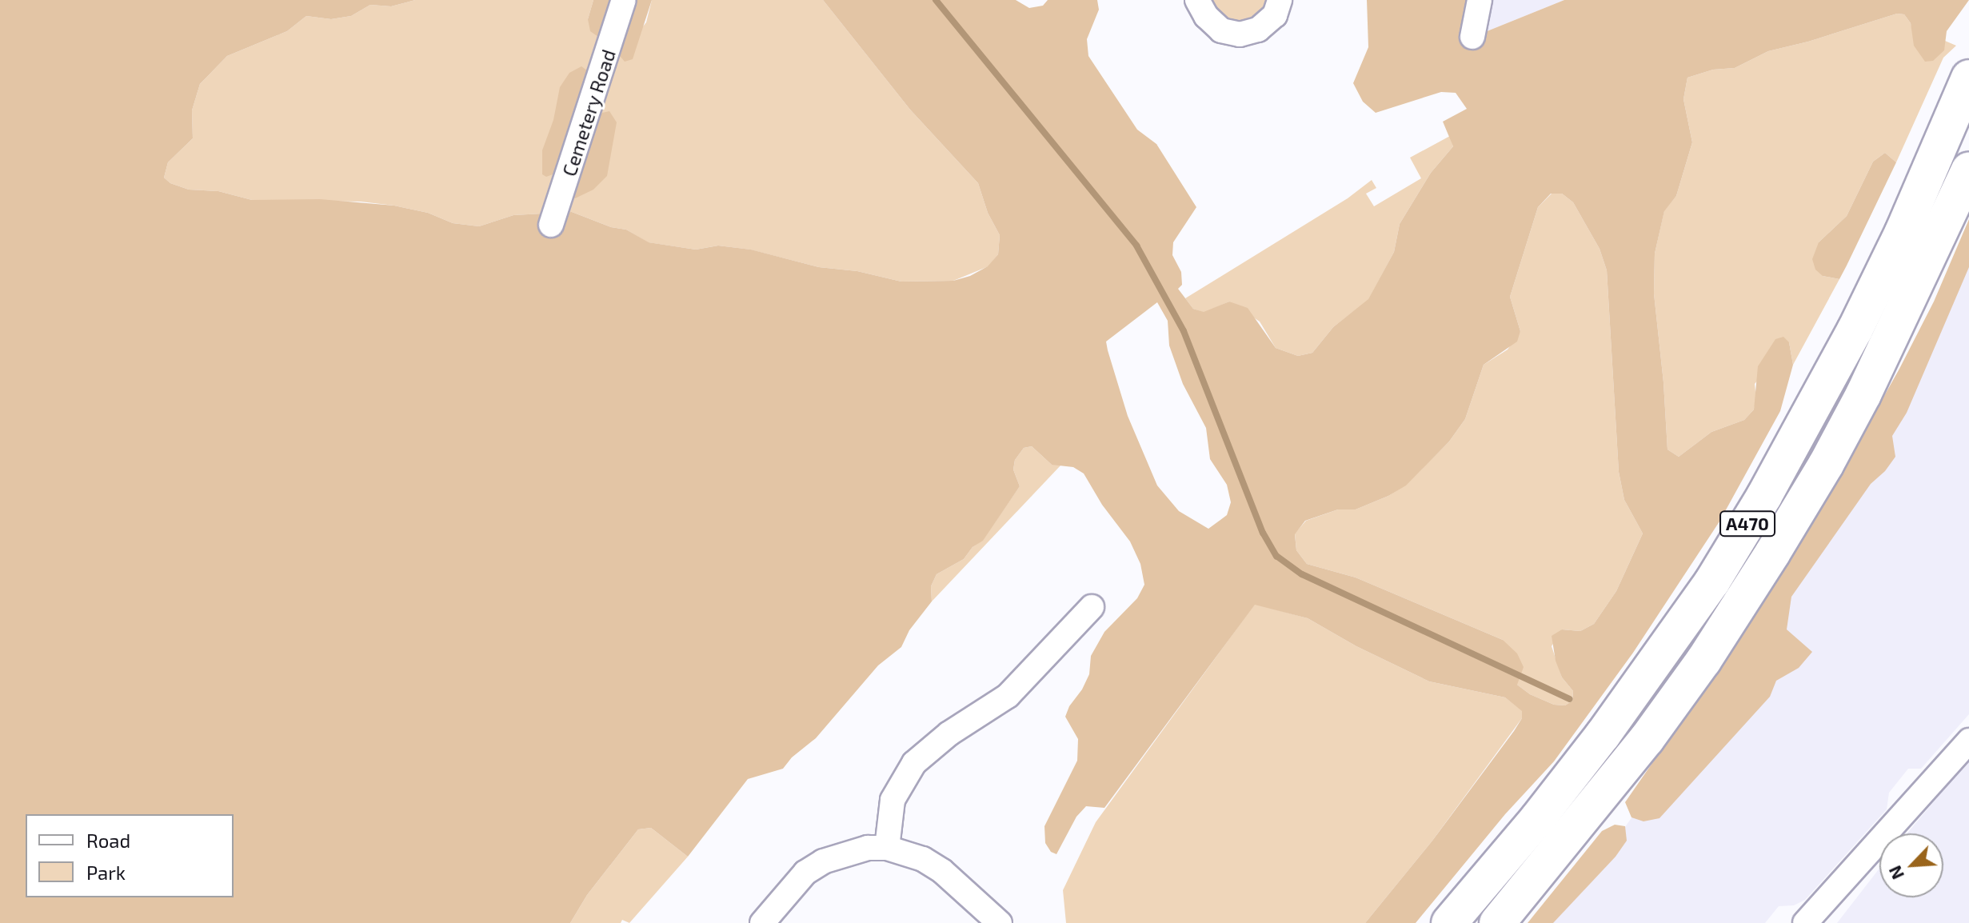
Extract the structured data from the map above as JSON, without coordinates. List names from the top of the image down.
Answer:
{
  "streets": {
    "highway": ["A470"],
    "street": ["Cemetery Road"]
  },
  "legend": ["Road", "Park"],
  "north": "bottom left"
}
